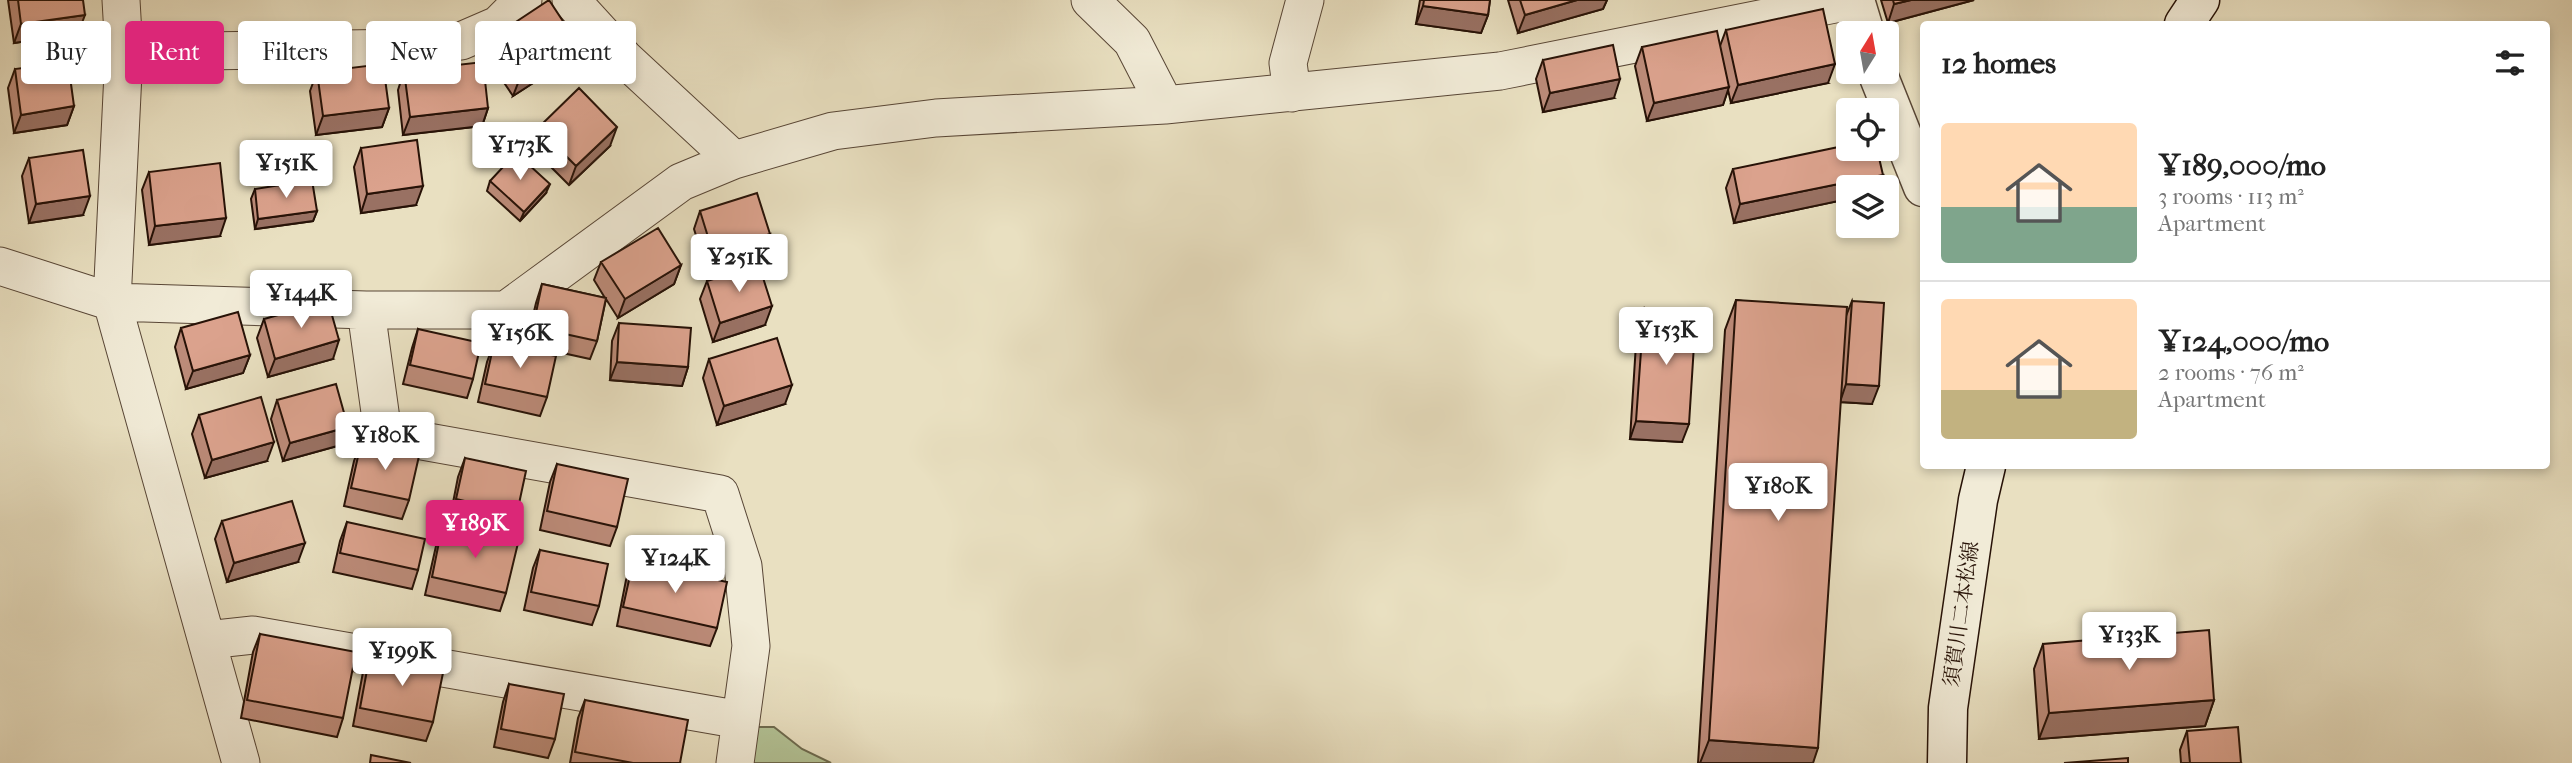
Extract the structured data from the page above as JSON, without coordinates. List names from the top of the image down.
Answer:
{
  "streets": {
    "main road": ["須賀川二本松線"]
  },
  "north": "top",
  "page": {
    "chip": [
      "Buy",
      "Rent",
      "Filters",
      "New",
      "Apartment"
    ],
    "heading": "12 homes",
    "list": [
      {
        "name": "¥189,000/mo",
        "note": "3 rooms · 113 m² · Apartment"
      },
      {
        "name": "¥124,000/mo",
        "note": "2 rooms · 76 m² · Apartment"
      }
    ],
    "price": [
      "¥173K",
      "¥151K",
      "¥251K",
      "¥144K",
      "¥153K",
      "¥156K",
      "¥180K",
      "¥180K",
      "¥189K",
      "¥124K",
      "¥133K",
      "¥199K"
    ]
  }
}
